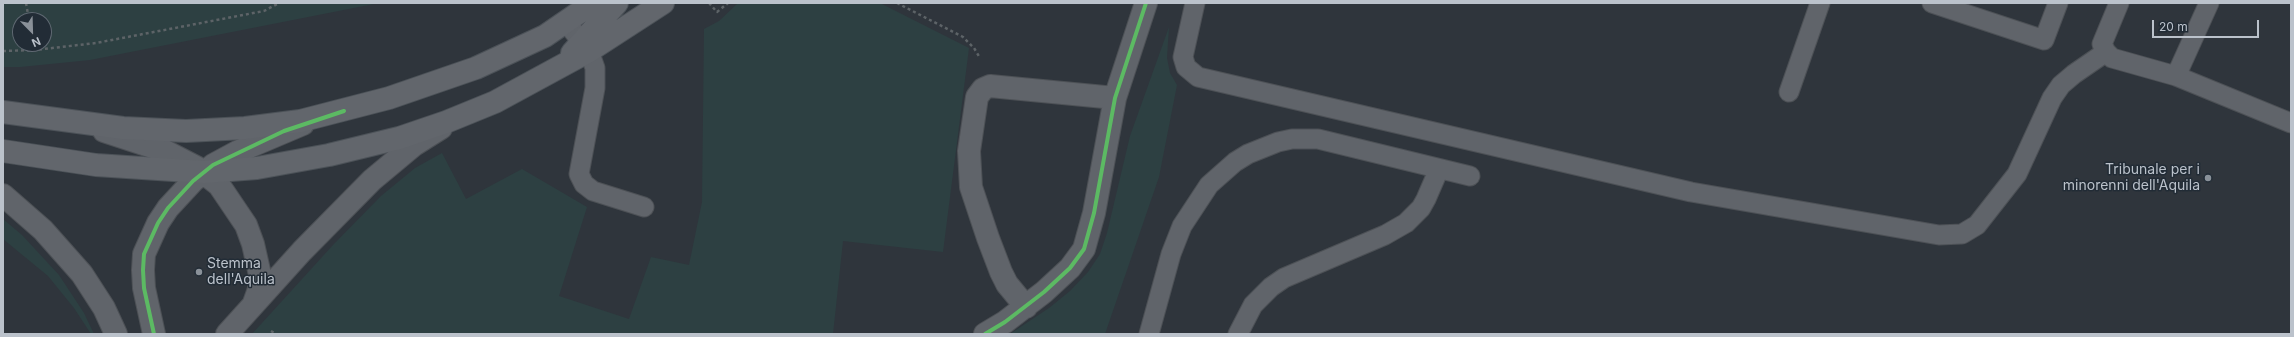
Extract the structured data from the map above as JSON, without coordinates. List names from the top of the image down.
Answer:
{
  "places": ["Tribunale per i minorenni dell'Aquila", "Stemma dell'Aquila"],
  "scale_bar": "20 m",
  "north": "bottom right"
}
